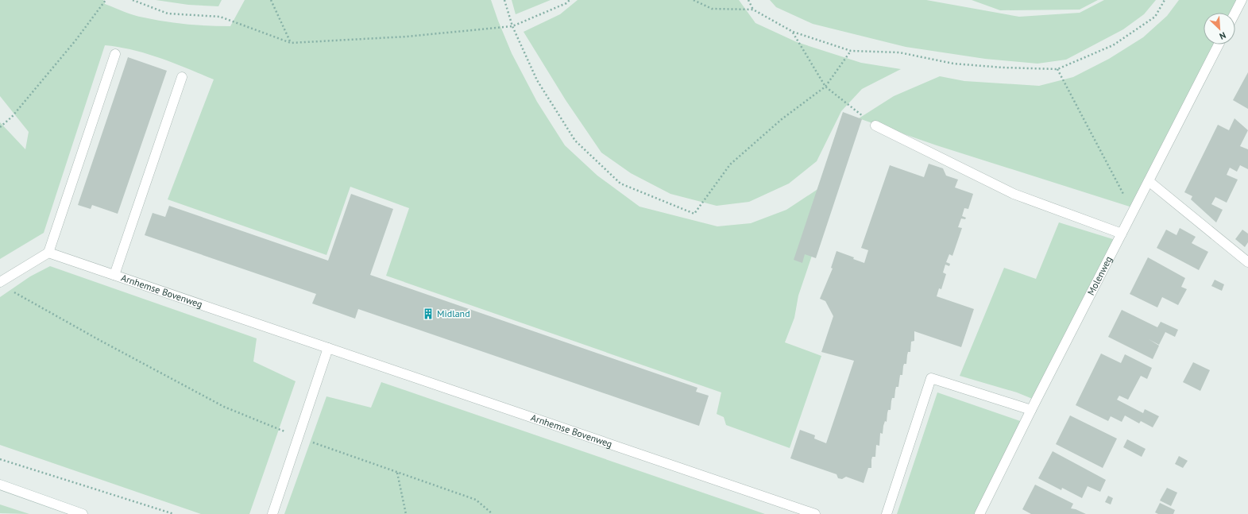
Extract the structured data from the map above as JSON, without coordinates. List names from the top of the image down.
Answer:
{
  "streets": {
    "street": ["Molenweg", "Arnhemse Bovenweg"]
  },
  "places": {
    "building": ["Midland"]
  },
  "north": "bottom right"
}
